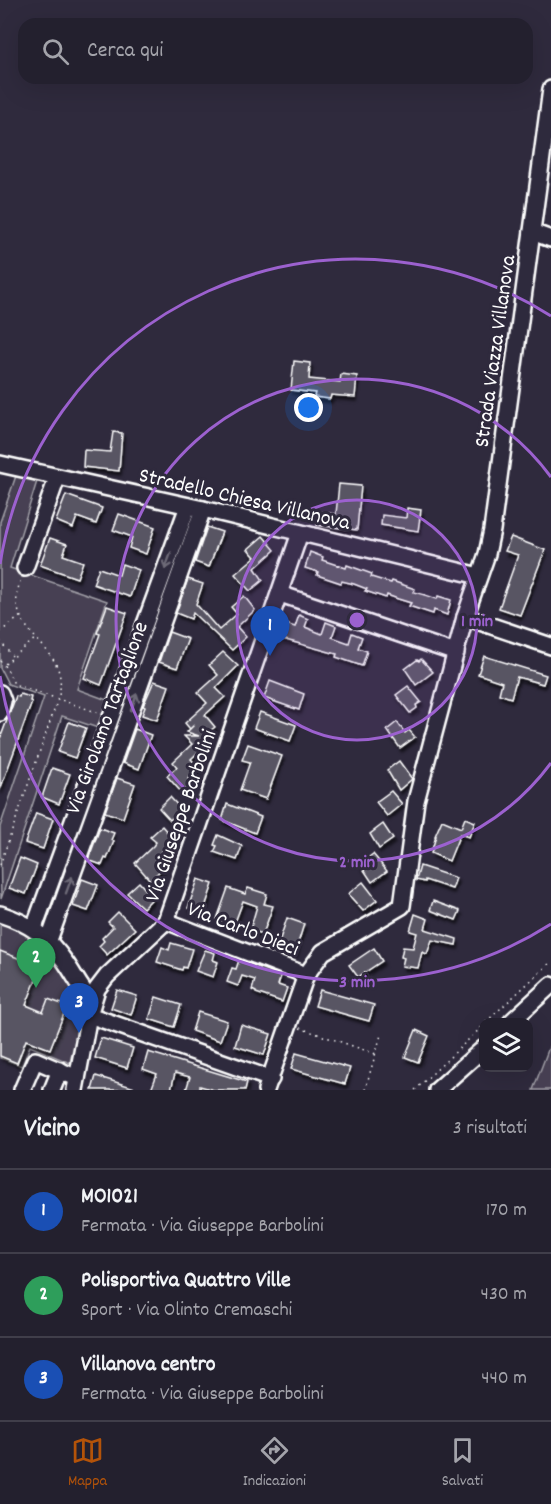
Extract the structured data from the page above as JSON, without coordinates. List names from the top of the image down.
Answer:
{
  "streets": {
    "street": [
      "Strada Viazza Villanova",
      "Stradello Chiesa Villanova",
      "Via Girolamo Tartaglione",
      "Via Giuseppe Barbolini",
      "Via Carlo Dieci"
    ]
  },
  "crossings": [
    ["Strada Viazza Villanova", "Stradello Chiesa Villanova"],
    ["Strada Viazza Villanova", "Via Carlo Dieci"],
    ["Stradello Chiesa Villanova", "Via Girolamo Tartaglione"],
    ["Stradello Chiesa Villanova", "Via Giuseppe Barbolini"],
    ["Via Giuseppe Barbolini", "Via Carlo Dieci"]
  ],
  "page": {
    "search": "Cerca qui",
    "pins": ["1", "2", "3"],
    "heading": ["Vicino", "3 risultati"],
    "list": [
      {
        "mark": "1",
        "name": "MO1021",
        "note": "Fermata · Via Giuseppe Barbolini",
        "value": "170 m"
      },
      {
        "mark": "2",
        "name": "Polisportiva Quattro Ville",
        "note": "Sport · Via Olinto Cremaschi",
        "value": "430 m"
      },
      {
        "mark": "3",
        "name": "Villanova centro",
        "note": "Fermata · Via Giuseppe Barbolini",
        "value": "440 m"
      }
    ],
    "nav": ["Mappa", "Indicazioni", "Salvati"]
  },
  "rings": ["1 min", "2 min", "3 min"]
}
